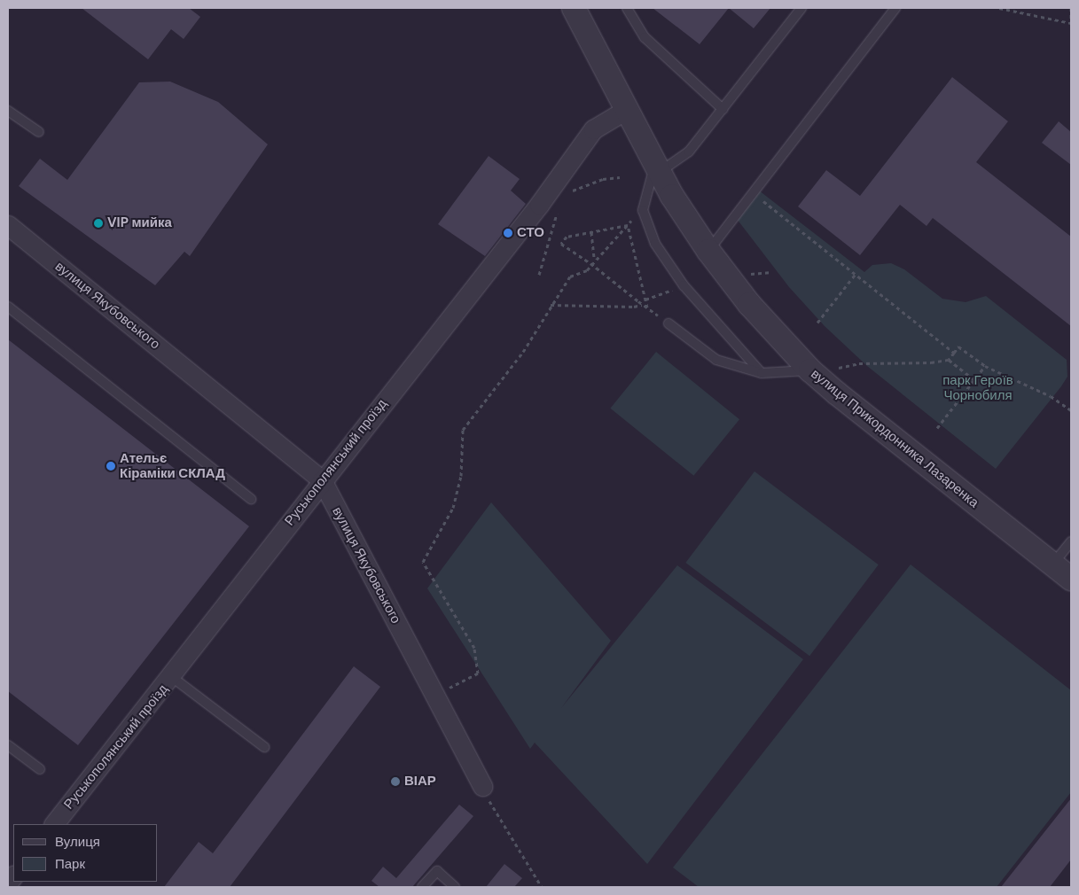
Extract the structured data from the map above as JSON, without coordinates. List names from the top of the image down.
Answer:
{
  "streets": {
    "street": ["вулиця Якубовського", "вулиця Прикордонника Лазаренка", "Руськополянський проїзд"]
  },
  "crossings": [
    ["вулиця Якубовського", "Руськополянський проїзд"],
    ["вулиця Прикордонника Лазаренка", "Руськополянський проїзд"]
  ],
  "parks": ["парк Героїв Чорнобиля"],
  "places": [
    "VIP мийка",
    "СТО",
    "Ательє Кіраміки СКЛАД",
    "ВІАР"
  ],
  "legend": ["Вулиця", "Парк"]
}
